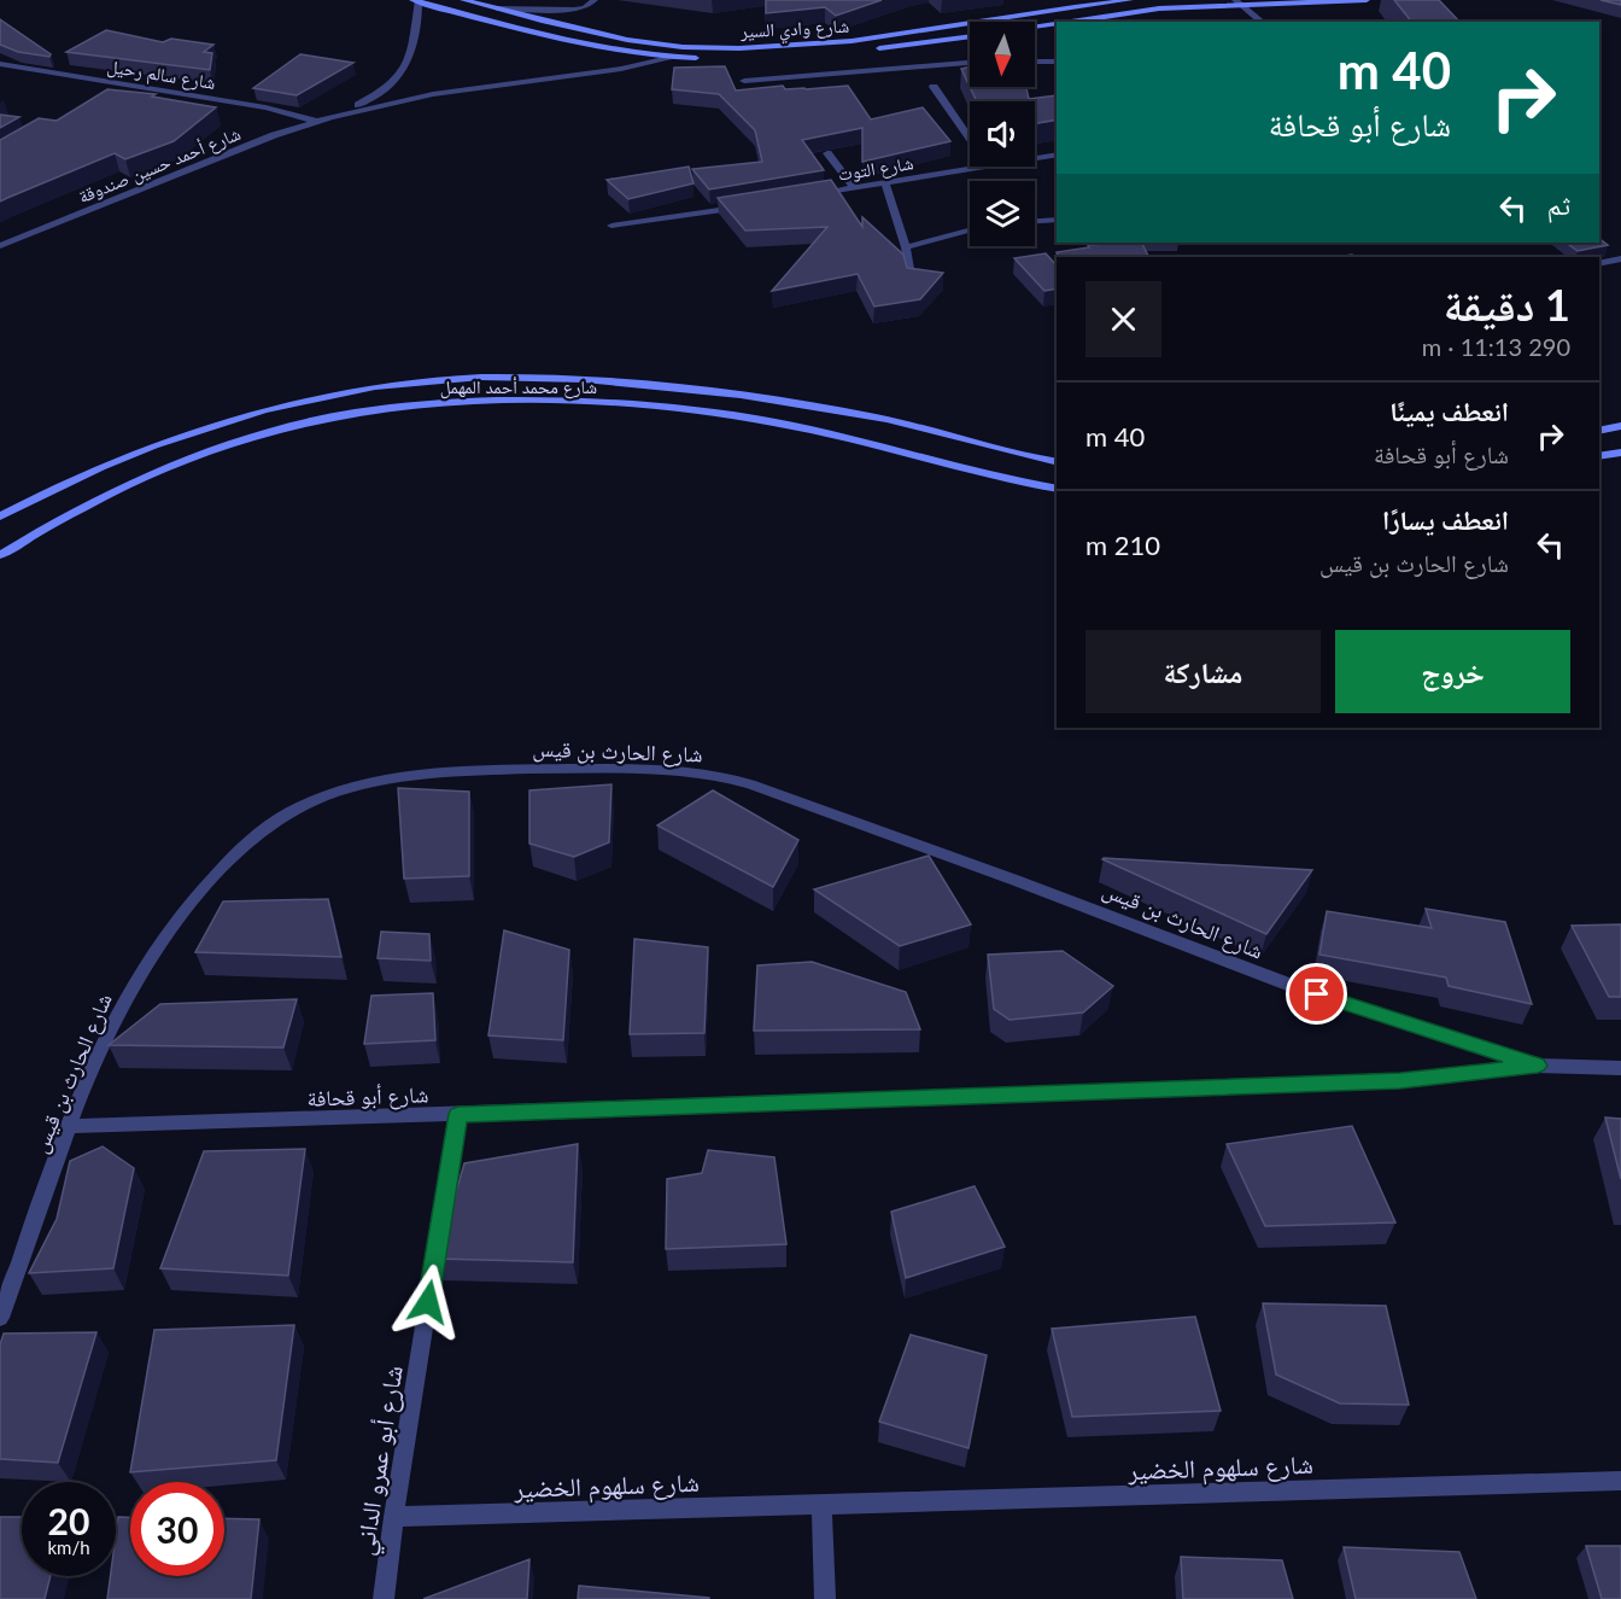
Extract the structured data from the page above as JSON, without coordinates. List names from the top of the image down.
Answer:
{
  "streets": {
    "main road": ["شارع وادي السير", "شارع محمد أحمد المهمل"],
    "street": [
      "شارع سالم رحيل",
      "شارع أحمد حسين صندوقة",
      "شارع التوت",
      "شارع الحارث بن قيس",
      "شارع أبو قحافة",
      "شارع أبو عمرو الداني",
      "شارع سلهوم الخضير"
    ]
  },
  "crossings": [
    ["شارع وادي السير", "شارع أحمد حسين صندوقة"],
    ["شارع سالم رحيل", "شارع أحمد حسين صندوقة"],
    ["شارع الحارث بن قيس", "شارع أبو قحافة"],
    ["شارع أبو قحافة", "شارع أبو عمرو الداني"],
    ["شارع أبو عمرو الداني", "شارع سلهوم الخضير"]
  ],
  "north": "bottom",
  "page": {
    "turn": ["40 m", "شارع أبو قحافة"],
    "then": "ثم",
    "heading": ["1 دقيقة", "290 m · 11:13"],
    "list": [
      {
        "name": "انعطف يمينًا",
        "note": "شارع أبو قحافة",
        "value": "40 m"
      },
      {
        "name": "انعطف يسارًا",
        "note": "شارع الحارث بن قيس",
        "value": "210 m"
      }
    ],
    "buttons": ["خروج", "مشاركة"],
    "speed": "20 km/h",
    "limit": "30"
  }
}
